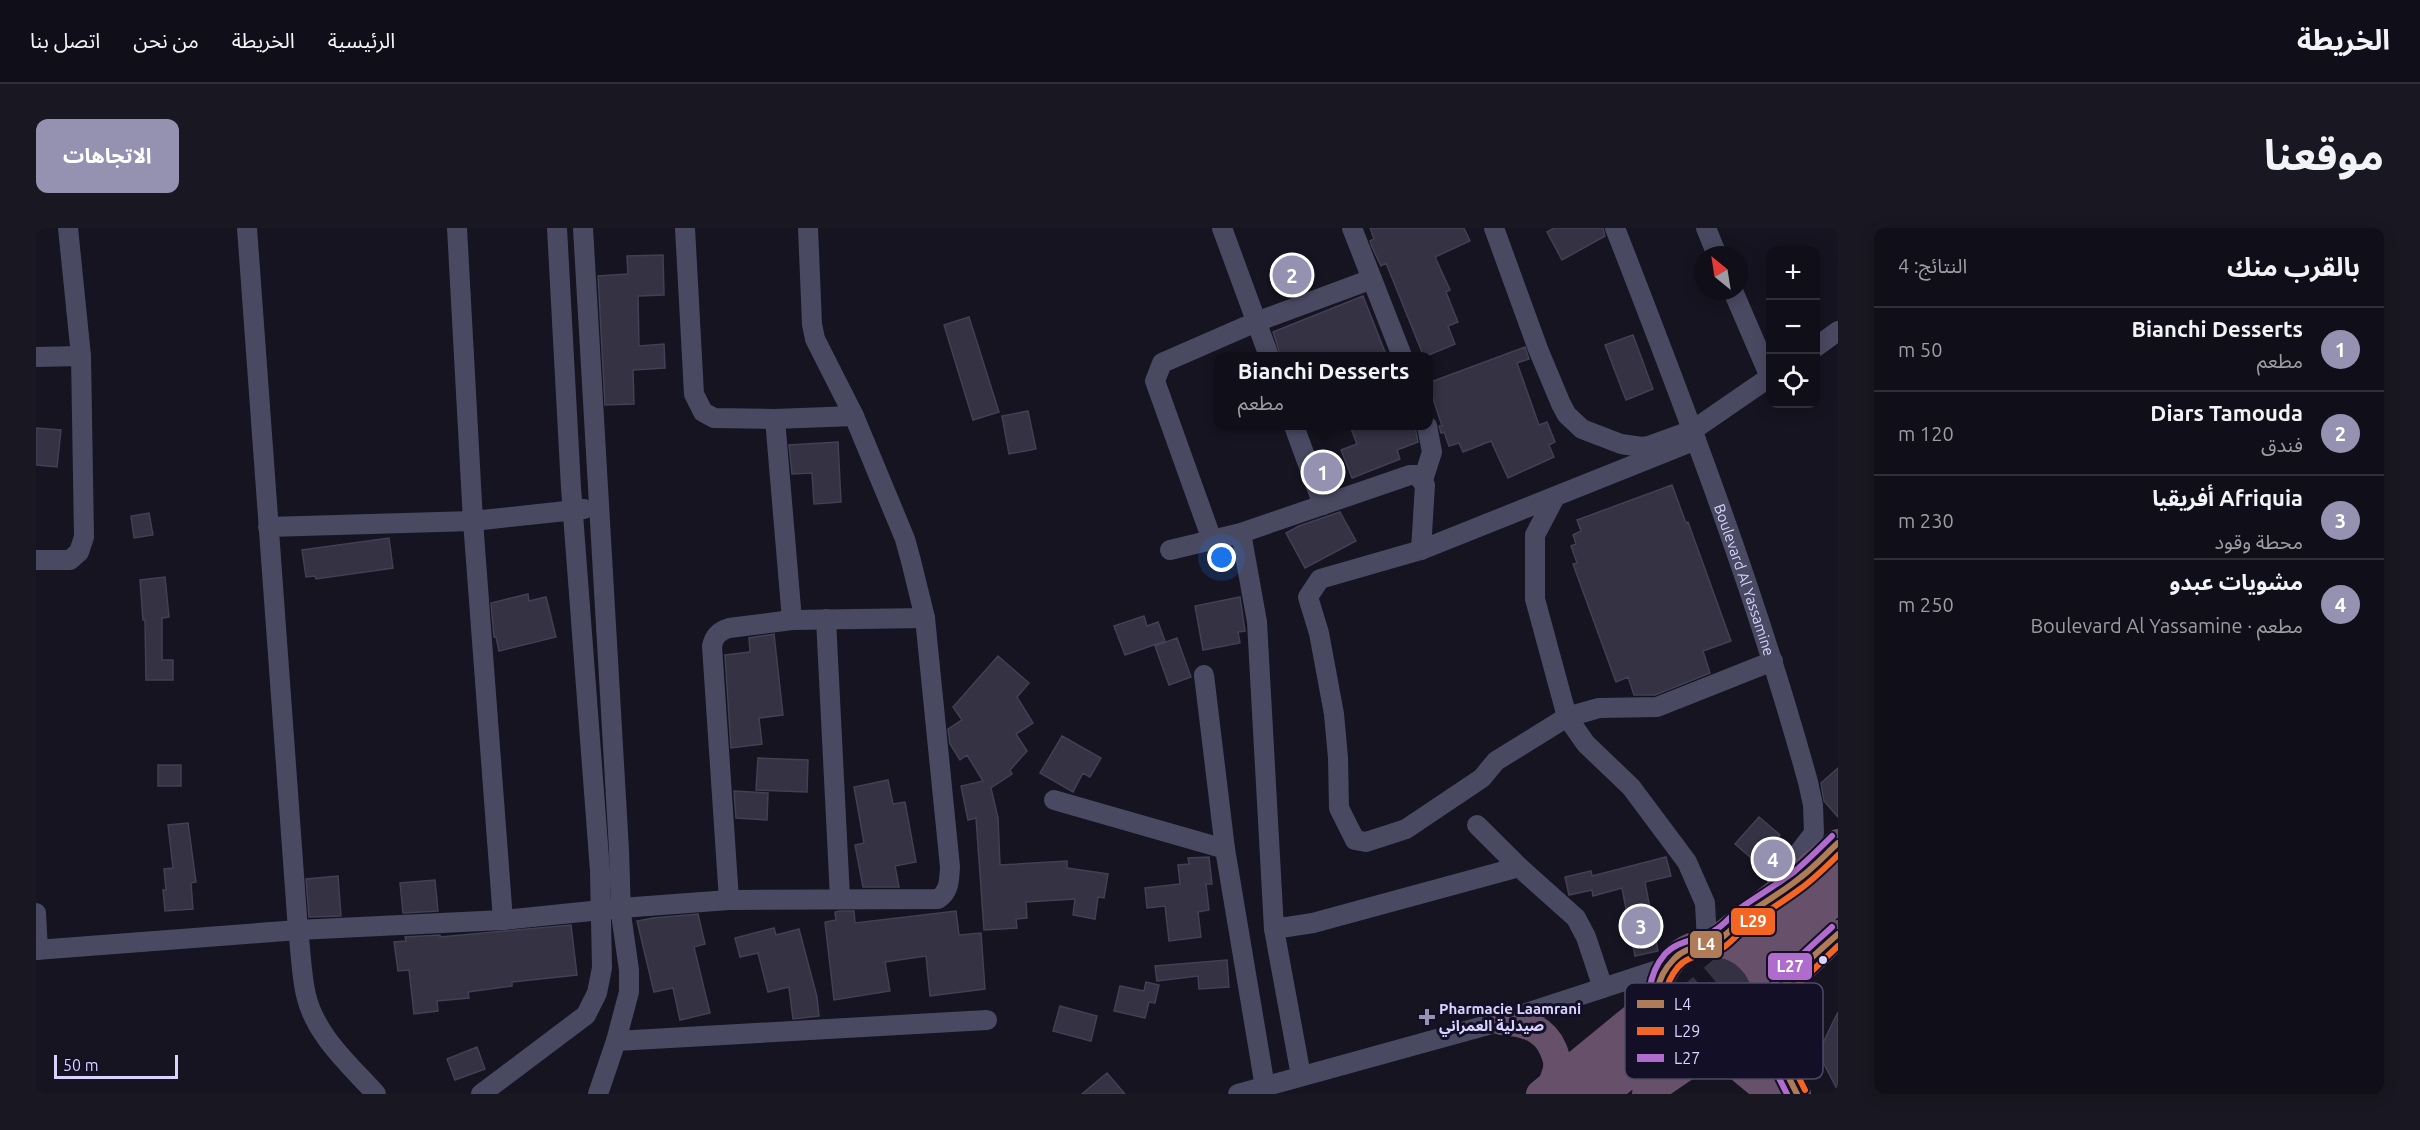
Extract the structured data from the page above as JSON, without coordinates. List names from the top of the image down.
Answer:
{
  "streets": {
    "street": ["Boulevard Al Yassamine"]
  },
  "places": {
    "health": ["Pharmacie Laamrani صيدلية العمراني"]
  },
  "lines": ["transit line L27", "transit line L4", "transit line L29"],
  "legend": ["L4", "L29", "L27"],
  "scale_bar": "50 m",
  "north": "top left",
  "page": {
    "header": "الخريطة",
    "nav": [
      "الرئيسية",
      "الخريطة",
      "من نحن",
      "اتصل بنا"
    ],
    "title": "موقعنا",
    "buttons": "الاتجاهات",
    "heading": ["بالقرب منك", "النتائج: 4"],
    "map_buttons": ["+", "−"],
    "pins": [
      "2",
      "1",
      "4",
      "3"
    ],
    "list": [
      {
        "mark": "1",
        "name": "Bianchi Desserts",
        "note": "مطعم",
        "value": "50 m"
      },
      {
        "mark": "2",
        "name": "Diars Tamouda",
        "note": "فندق",
        "value": "120 m"
      },
      {
        "mark": "3",
        "name": "Afriquia أفريقيا",
        "note": "محطة وقود",
        "value": "230 m"
      },
      {
        "mark": "4",
        "name": "مشويات عبدو",
        "note": "مطعم · Boulevard Al Yassamine",
        "value": "250 m"
      }
    ],
    "popup": ["Bianchi Desserts", "مطعم"],
    "scale": "50 m"
  }
}
